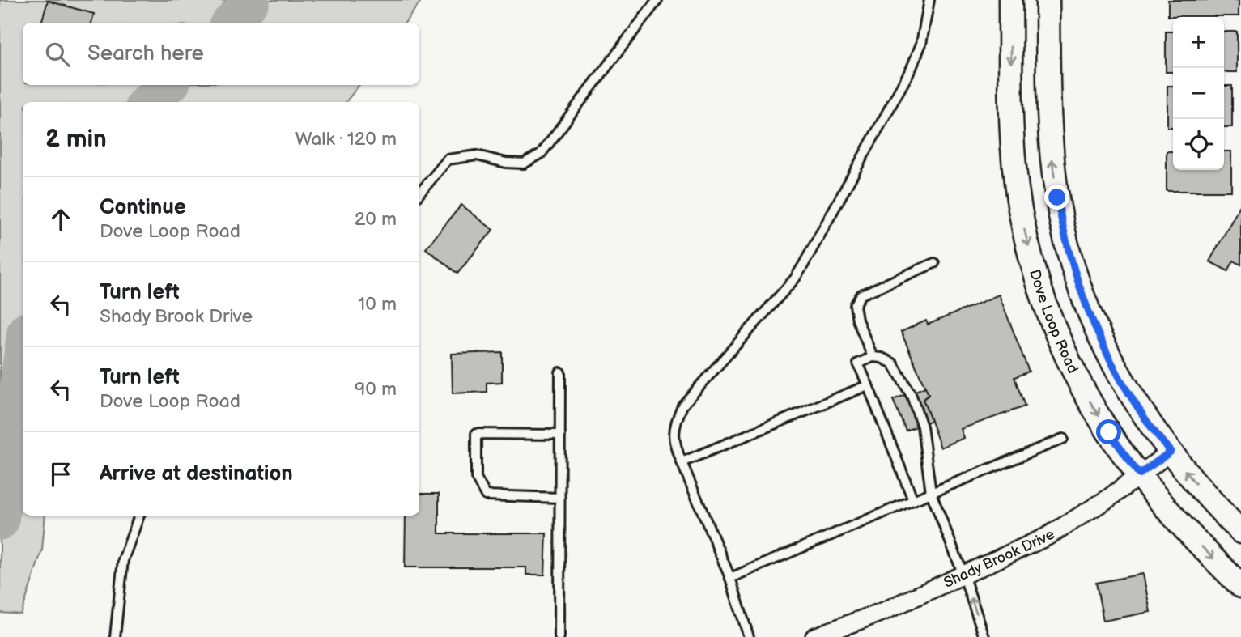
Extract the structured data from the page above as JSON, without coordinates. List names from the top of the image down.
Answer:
{
  "streets": {
    "main road": ["Dove Loop Road"],
    "street": ["Shady Brook Drive"]
  },
  "crossings": [
    ["Dove Loop Road", "Shady Brook Drive"]
  ],
  "page": {
    "map_buttons": ["+", "−"],
    "search": "Search here",
    "heading": ["2 min", "Walk · 120 m"],
    "list": [
      ["Continue", "Dove Loop Road", "20 m"],
      ["Turn left", "Shady Brook Drive", "10 m"],
      ["Turn left", "Dove Loop Road", "90 m"],
      "Arrive at destination"
    ]
  }
}
